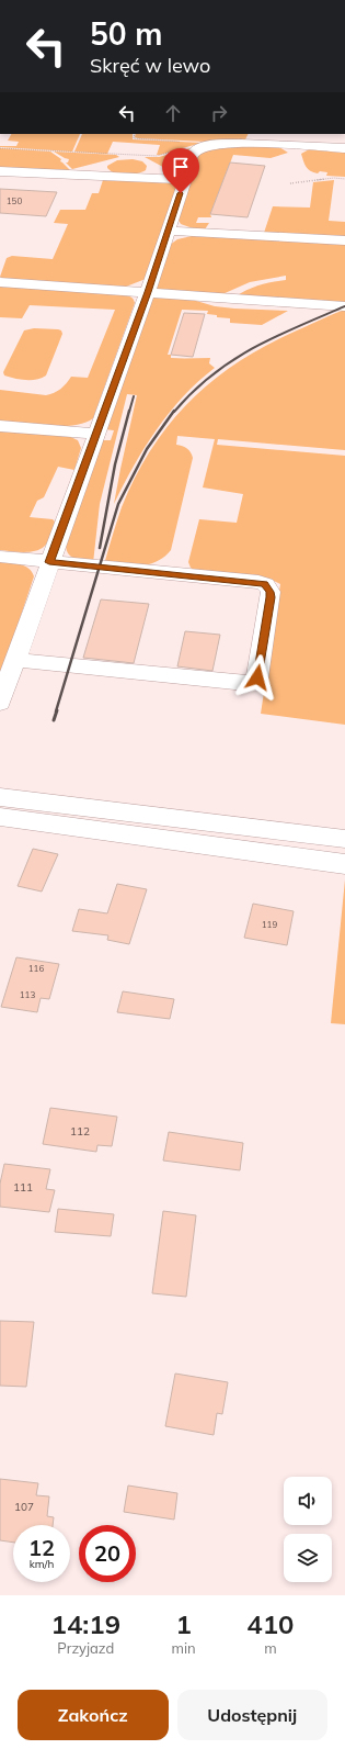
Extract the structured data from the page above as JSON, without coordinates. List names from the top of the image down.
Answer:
{
  "house_numbers": [
    "150",
    "119",
    "116",
    "113",
    "112",
    "111",
    "107"
  ],
  "page": {
    "turn": ["50 m", "Skręć w lewo"],
    "speed": "12 km/h",
    "limit": "20",
    "eta": [
      "14:19",
      "Przyjazd",
      "1",
      "min",
      "410",
      "m"
    ],
    "buttons": ["Zakończ", "Udostępnij"]
  }
}
